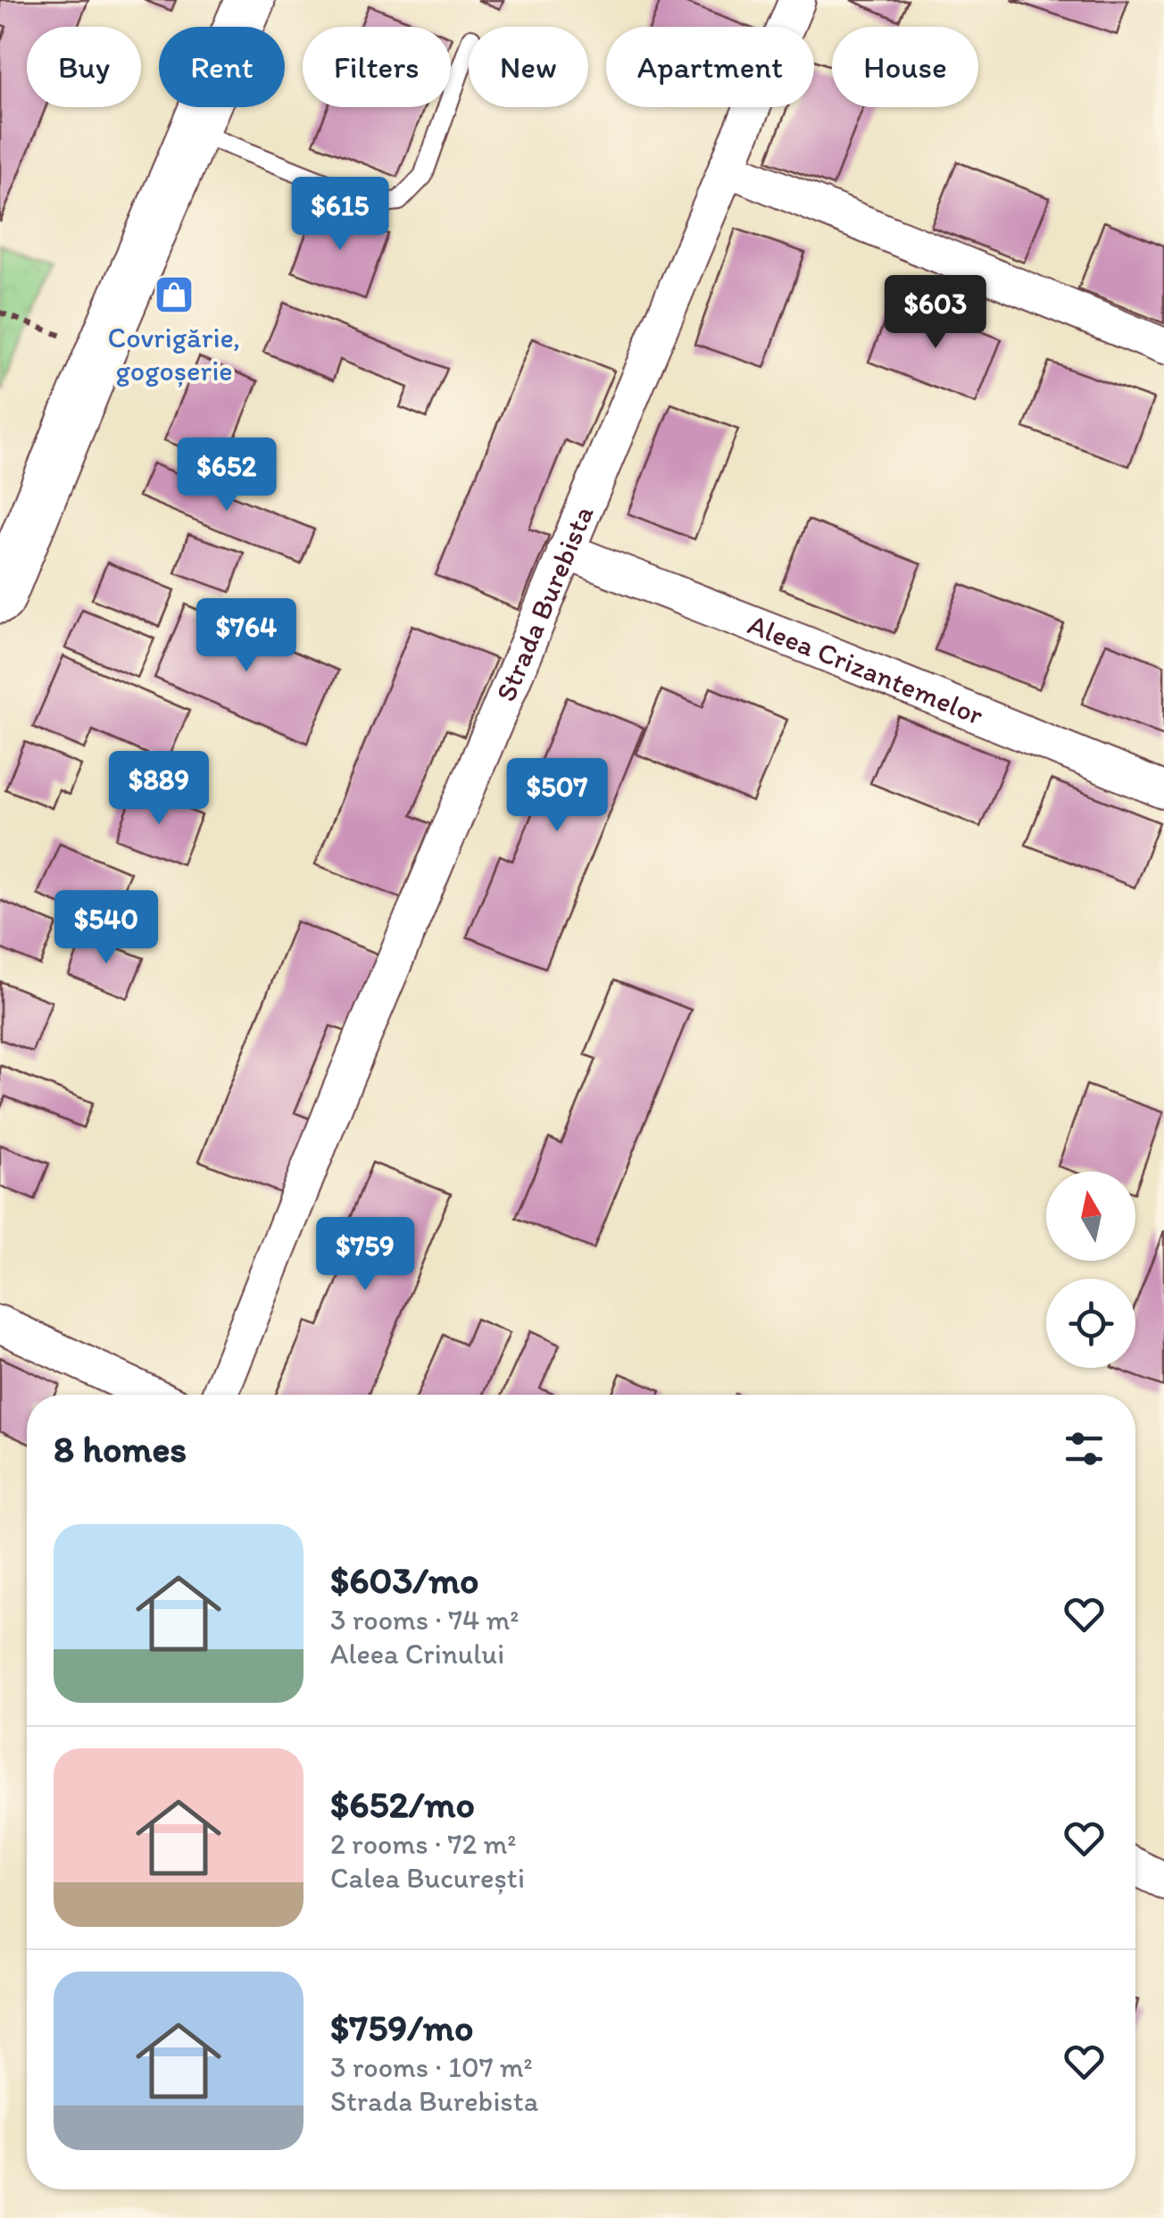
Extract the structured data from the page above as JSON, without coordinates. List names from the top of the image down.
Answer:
{
  "streets": {
    "street": ["Strada Burebista", "Aleea Crizantemelor"]
  },
  "crossings": [
    ["Strada Burebista", "Aleea Crizantemelor"]
  ],
  "places": {
    "shop": ["Covrigărie, gogoșerie"]
  },
  "north": "top",
  "page": {
    "chip": [
      "Buy",
      "Rent",
      "Filters",
      "New",
      "Apartment",
      "House"
    ],
    "price": [
      "$615",
      "$603",
      "$652",
      "$764",
      "$889",
      "$507",
      "$540",
      "$759"
    ],
    "heading": "8 homes",
    "list": [
      {
        "name": "$603/mo",
        "note": "3 rooms · 74 m² · Aleea Crinului"
      },
      {
        "name": "$652/mo",
        "note": "2 rooms · 72 m² · Calea București"
      },
      {
        "name": "$759/mo",
        "note": "3 rooms · 107 m² · Strada Burebista"
      }
    ]
  }
}
